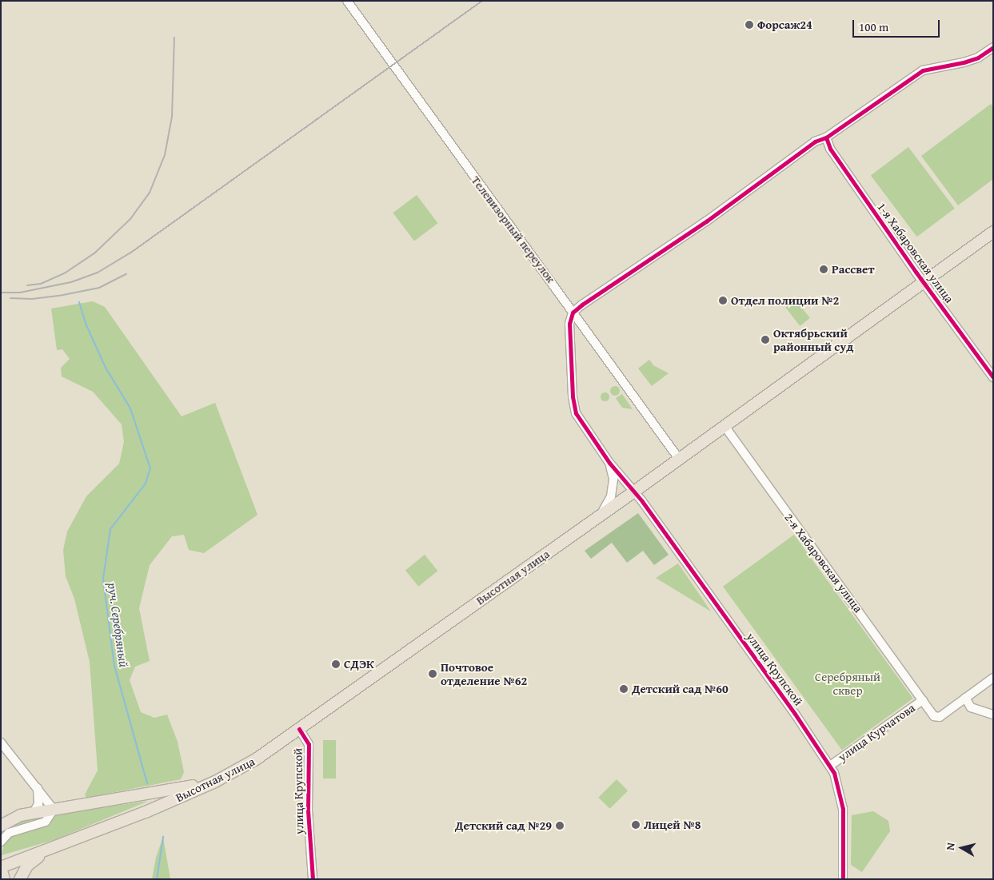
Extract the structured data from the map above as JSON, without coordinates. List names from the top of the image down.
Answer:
{
  "streets": {
    "main road": ["Высотная улица"],
    "street": [
      "Телевизорный переулок",
      "1-я Хабаровская улица",
      "2-я Хабаровская улица",
      "улица Крупской",
      "улица Курчатова"
    ]
  },
  "crossings": [
    ["Телевизорный переулок", "Высотная улица"],
    ["Телевизорный переулок", "улица Крупской"],
    ["1-я Хабаровская улица", "Высотная улица"],
    ["2-я Хабаровская улица", "Высотная улица"],
    ["2-я Хабаровская улица", "улица Курчатова"],
    ["Высотная улица", "улица Крупской"],
    ["улица Крупской", "улица Курчатова"]
  ],
  "water": ["руч. Серебряный"],
  "parks": ["Серебряный сквер"],
  "places": [
    "Форсаж24",
    "Рассвет",
    "Отдел полиции №2",
    "Октябрьский районный суд",
    "СДЭК",
    "Почтовое отделение №62",
    "Детский сад №60",
    "Лицей №8",
    "Детский сад №29"
  ],
  "scale_bar": "100 m",
  "north": "left"
}
